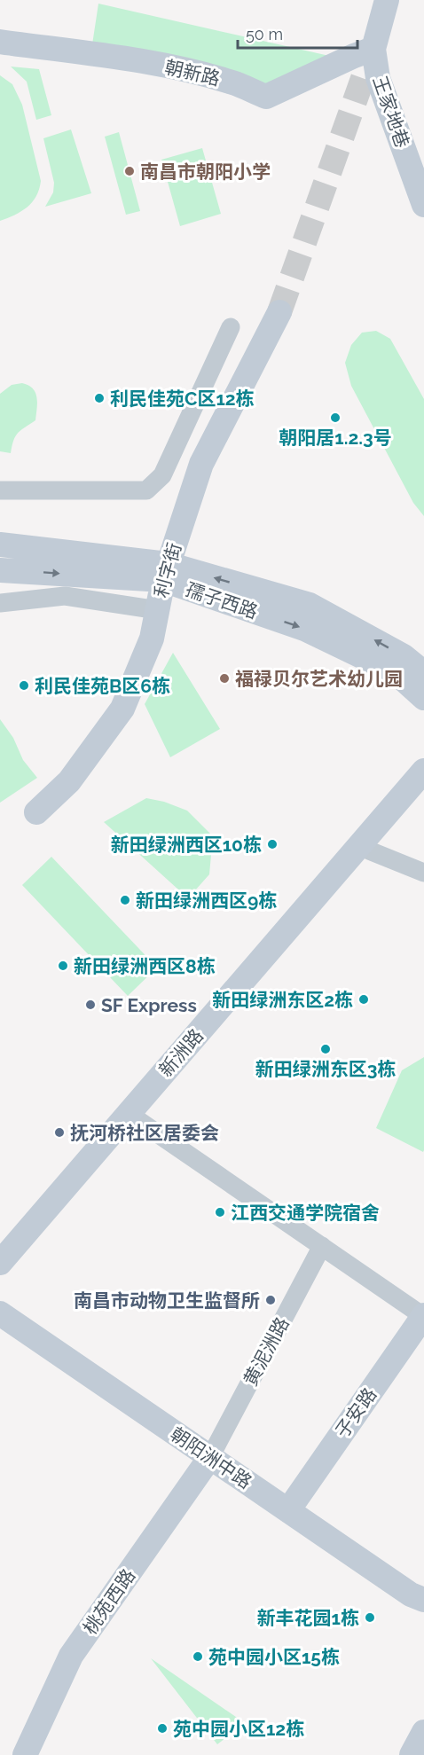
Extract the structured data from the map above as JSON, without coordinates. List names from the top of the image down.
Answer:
{
  "streets": {
    "main road": [
      "朝新路",
      "王家地巷",
      "利字街",
      "孺子西路",
      "新洲路",
      "子安路",
      "朝阳洲中路",
      "桃苑西路"
    ],
    "street": ["黄泥洲路"]
  },
  "crossings": [
    ["朝新路", "王家地巷"],
    ["利字街", "孺子西路"],
    ["黄泥洲路", "朝阳洲中路"],
    ["黄泥洲路", "桃苑西路"],
    ["子安路", "朝阳洲中路"],
    ["朝阳洲中路", "桃苑西路"]
  ],
  "places": [
    "南昌市朝阳小学",
    "利民佳苑C区12栋",
    "朝阳居1.2.3号",
    "福禄贝尔艺术幼儿园",
    "利民佳苑B区6栋",
    "新田绿洲西区10栋",
    "新田绿洲西区9栋",
    "新田绿洲西区8栋",
    "新田绿洲东区2栋",
    "SF Express",
    "新田绿洲东区3栋",
    "抚河桥社区居委会",
    "江西交通学院宿舍",
    "南昌市动物卫生监督所",
    "新丰花园1栋",
    "苑中园小区15栋",
    "苑中园小区12栋"
  ],
  "scale_bar": "50 m"
}
